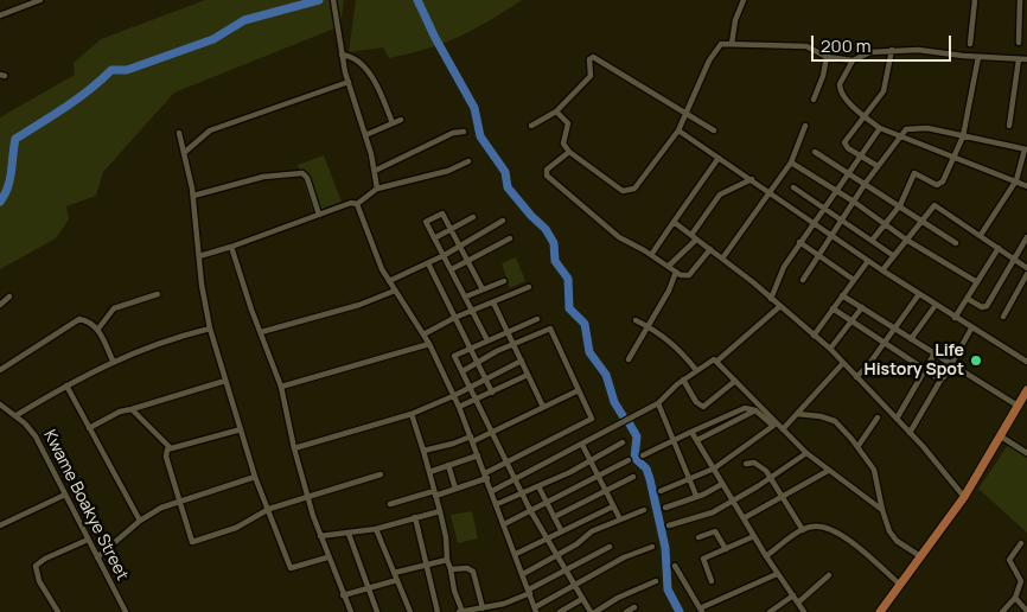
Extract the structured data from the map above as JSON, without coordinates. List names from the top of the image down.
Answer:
{
  "streets": {
    "street": ["Kwame Boakye Street"]
  },
  "places": ["Life History Spot"],
  "scale_bar": "200 m"
}
